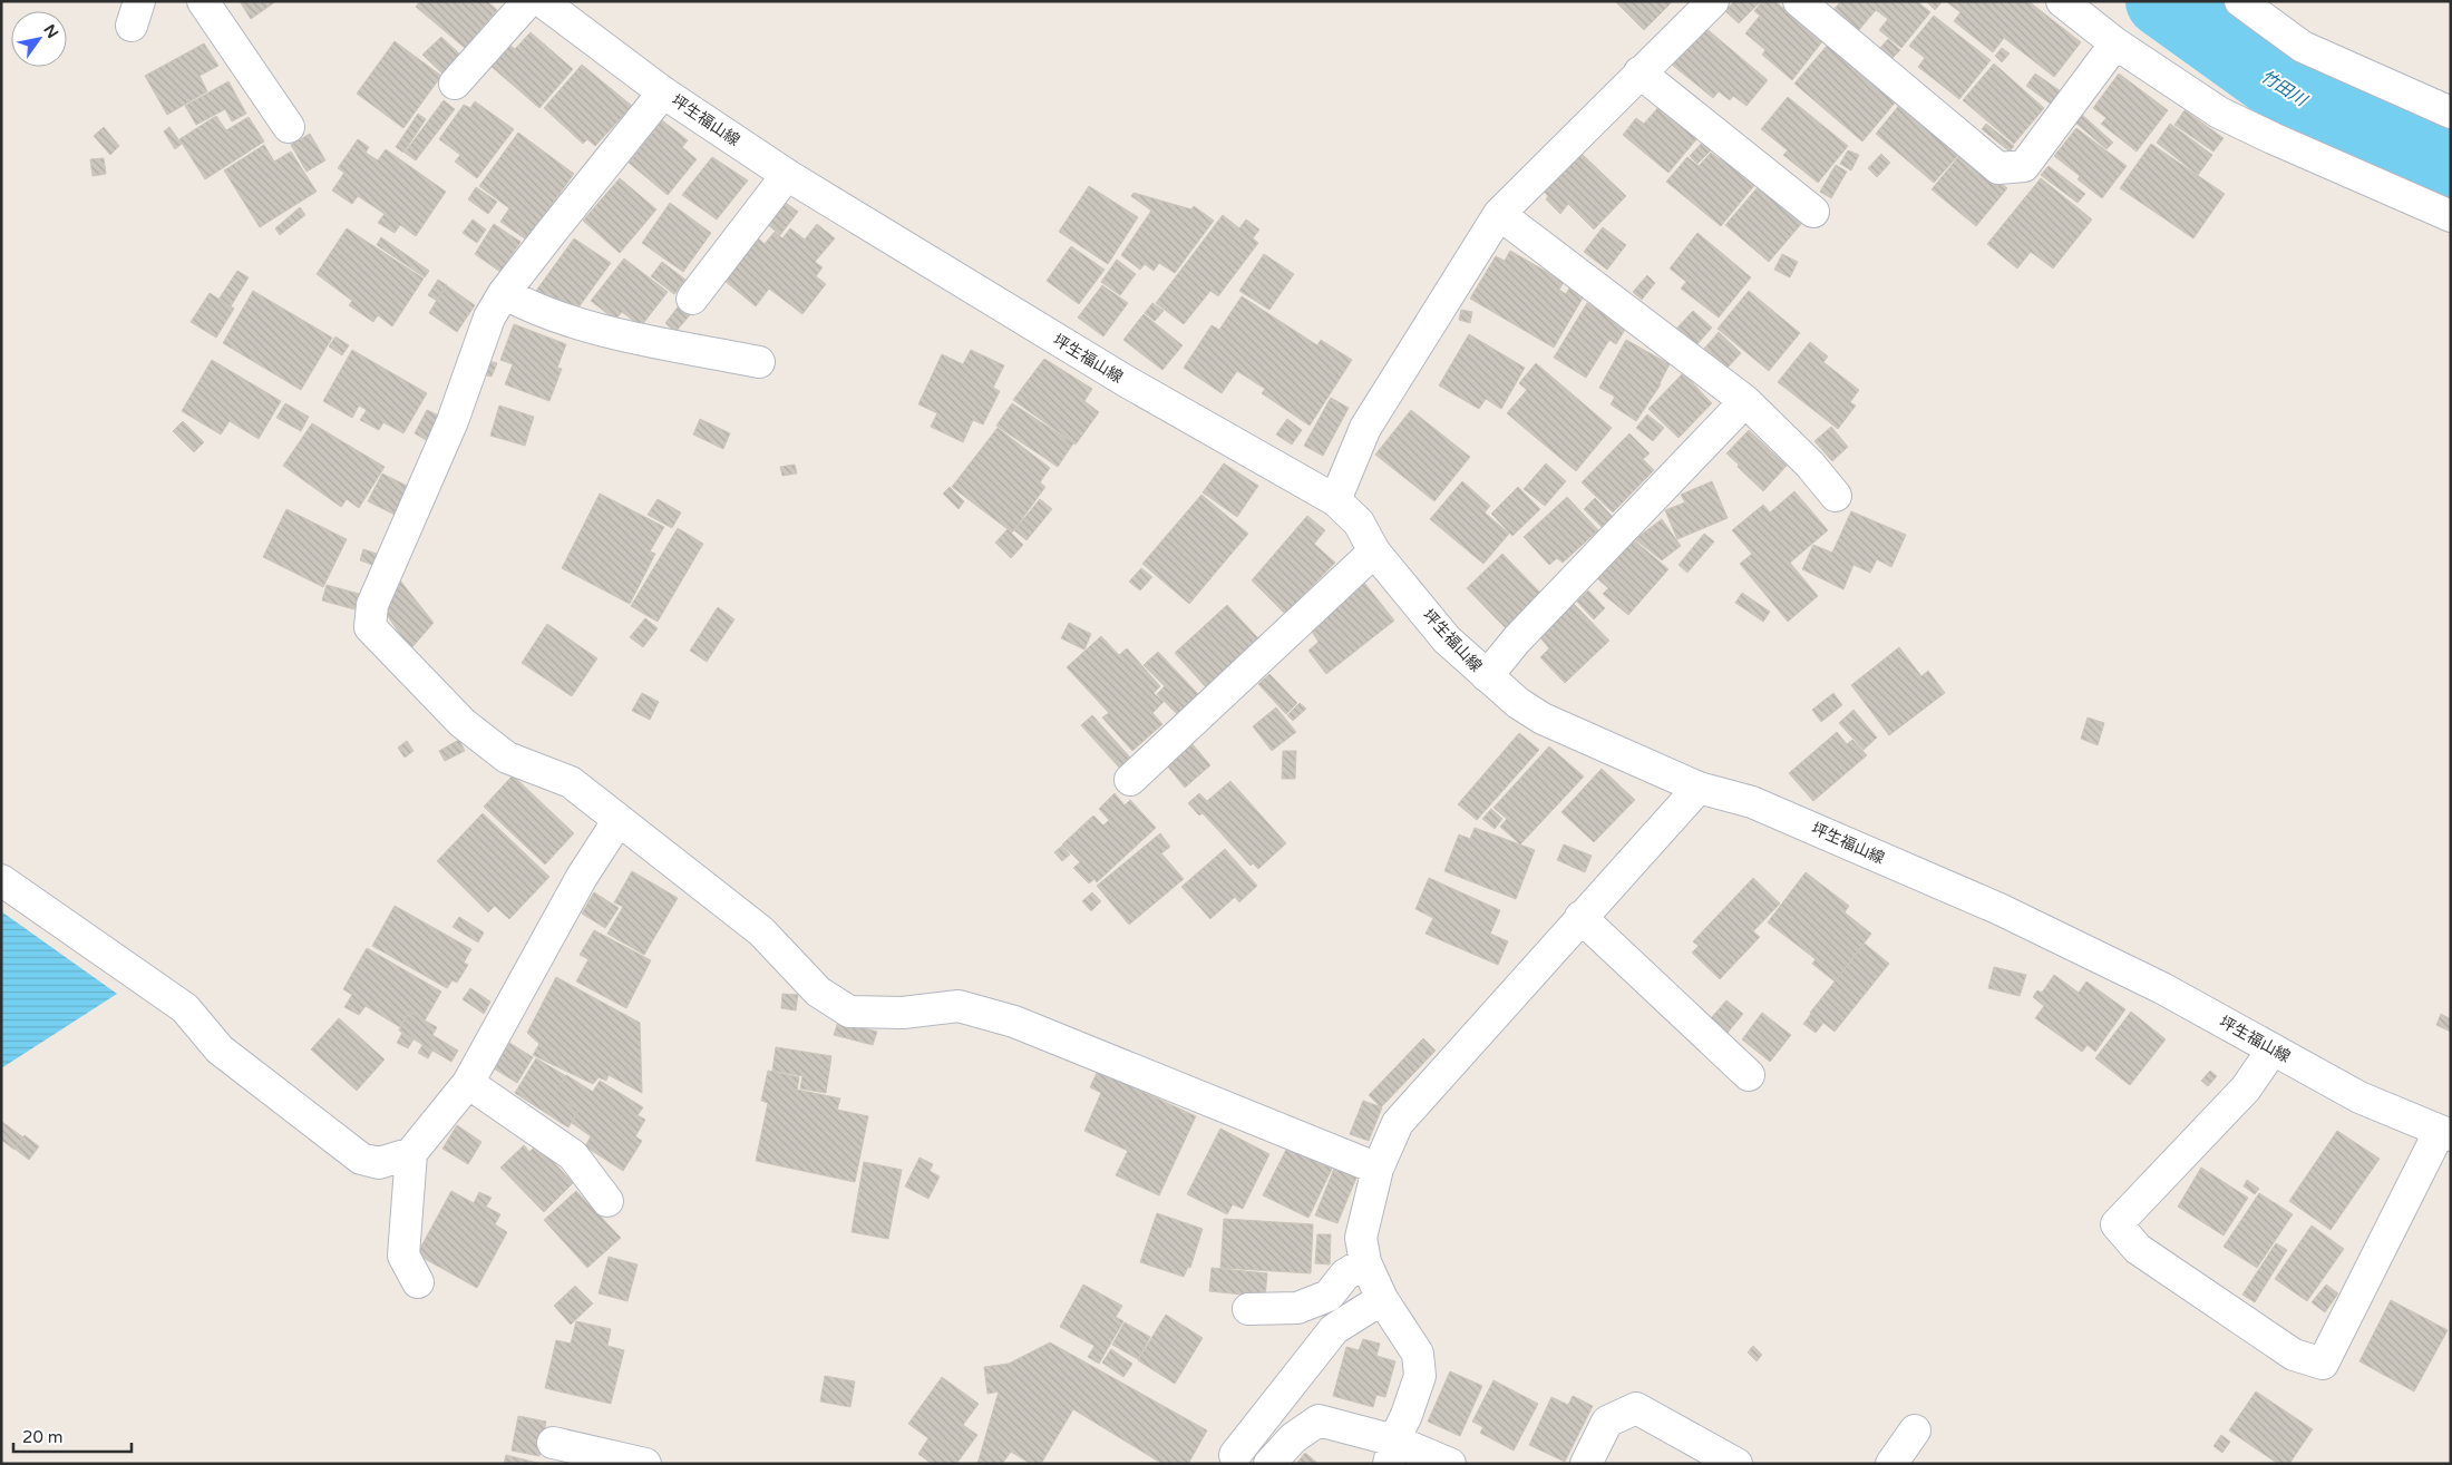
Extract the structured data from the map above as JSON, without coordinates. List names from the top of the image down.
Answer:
{
  "streets": {
    "street": ["坪生福山線"]
  },
  "water": ["竹田川"],
  "scale_bar": "20 m",
  "north": "top right"
}
